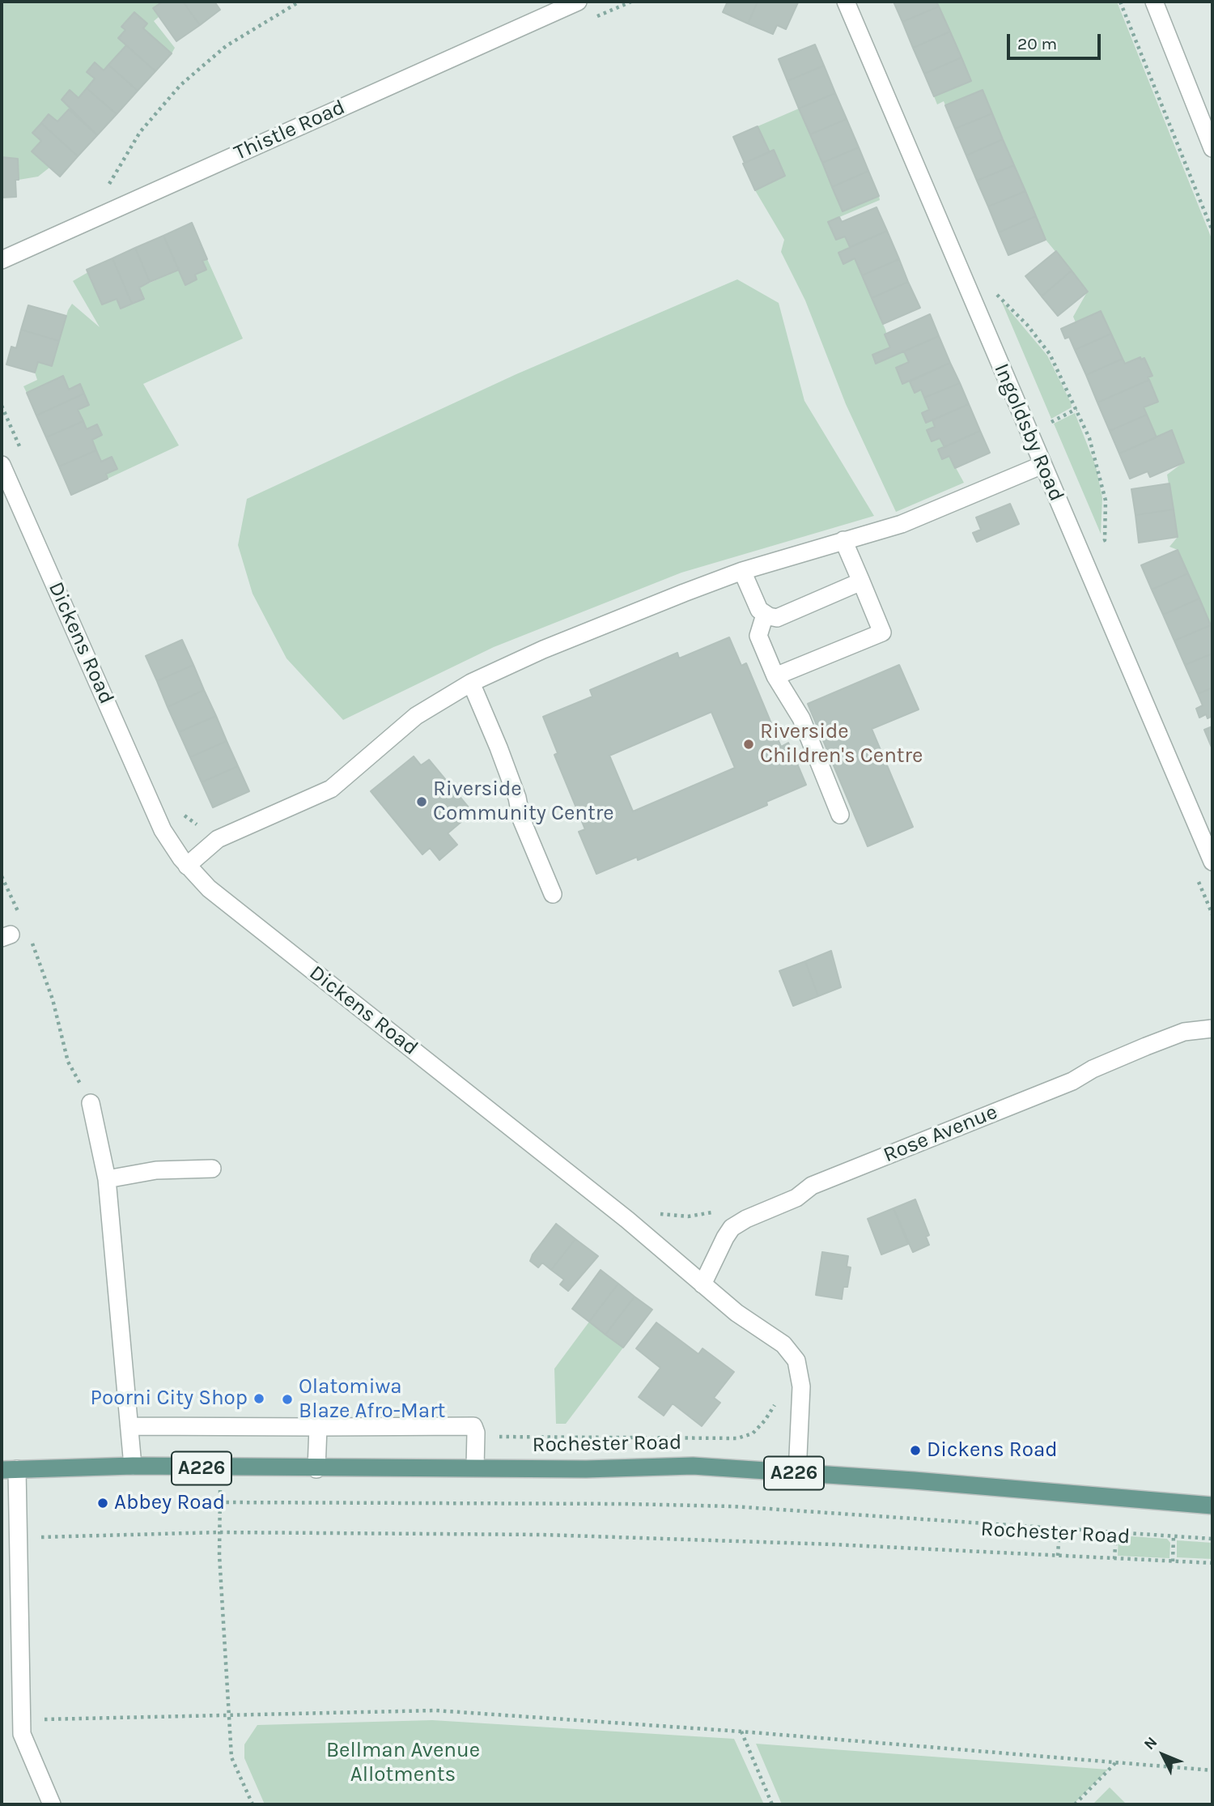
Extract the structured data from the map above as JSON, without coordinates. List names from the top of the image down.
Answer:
{
  "streets": {
    "main road": ["Rochester Road", "A226"],
    "street": [
      "Thistle Road",
      "Ingoldsby Road",
      "Dickens Road",
      "Rose Avenue"
    ]
  },
  "crossings": [
    ["Dickens Road", "Rose Avenue"],
    ["Dickens Road", "Rochester Road"]
  ],
  "parks": ["Bellman Avenue Allotments"],
  "places": [
    "Riverside Children's Centre",
    "Riverside Community Centre",
    "Poorni City Shop",
    "Olatomiwa Blaze Afro-Mart",
    "Dickens Road",
    "Abbey Road"
  ],
  "scale_bar": "20 m",
  "north": "top left"
}
